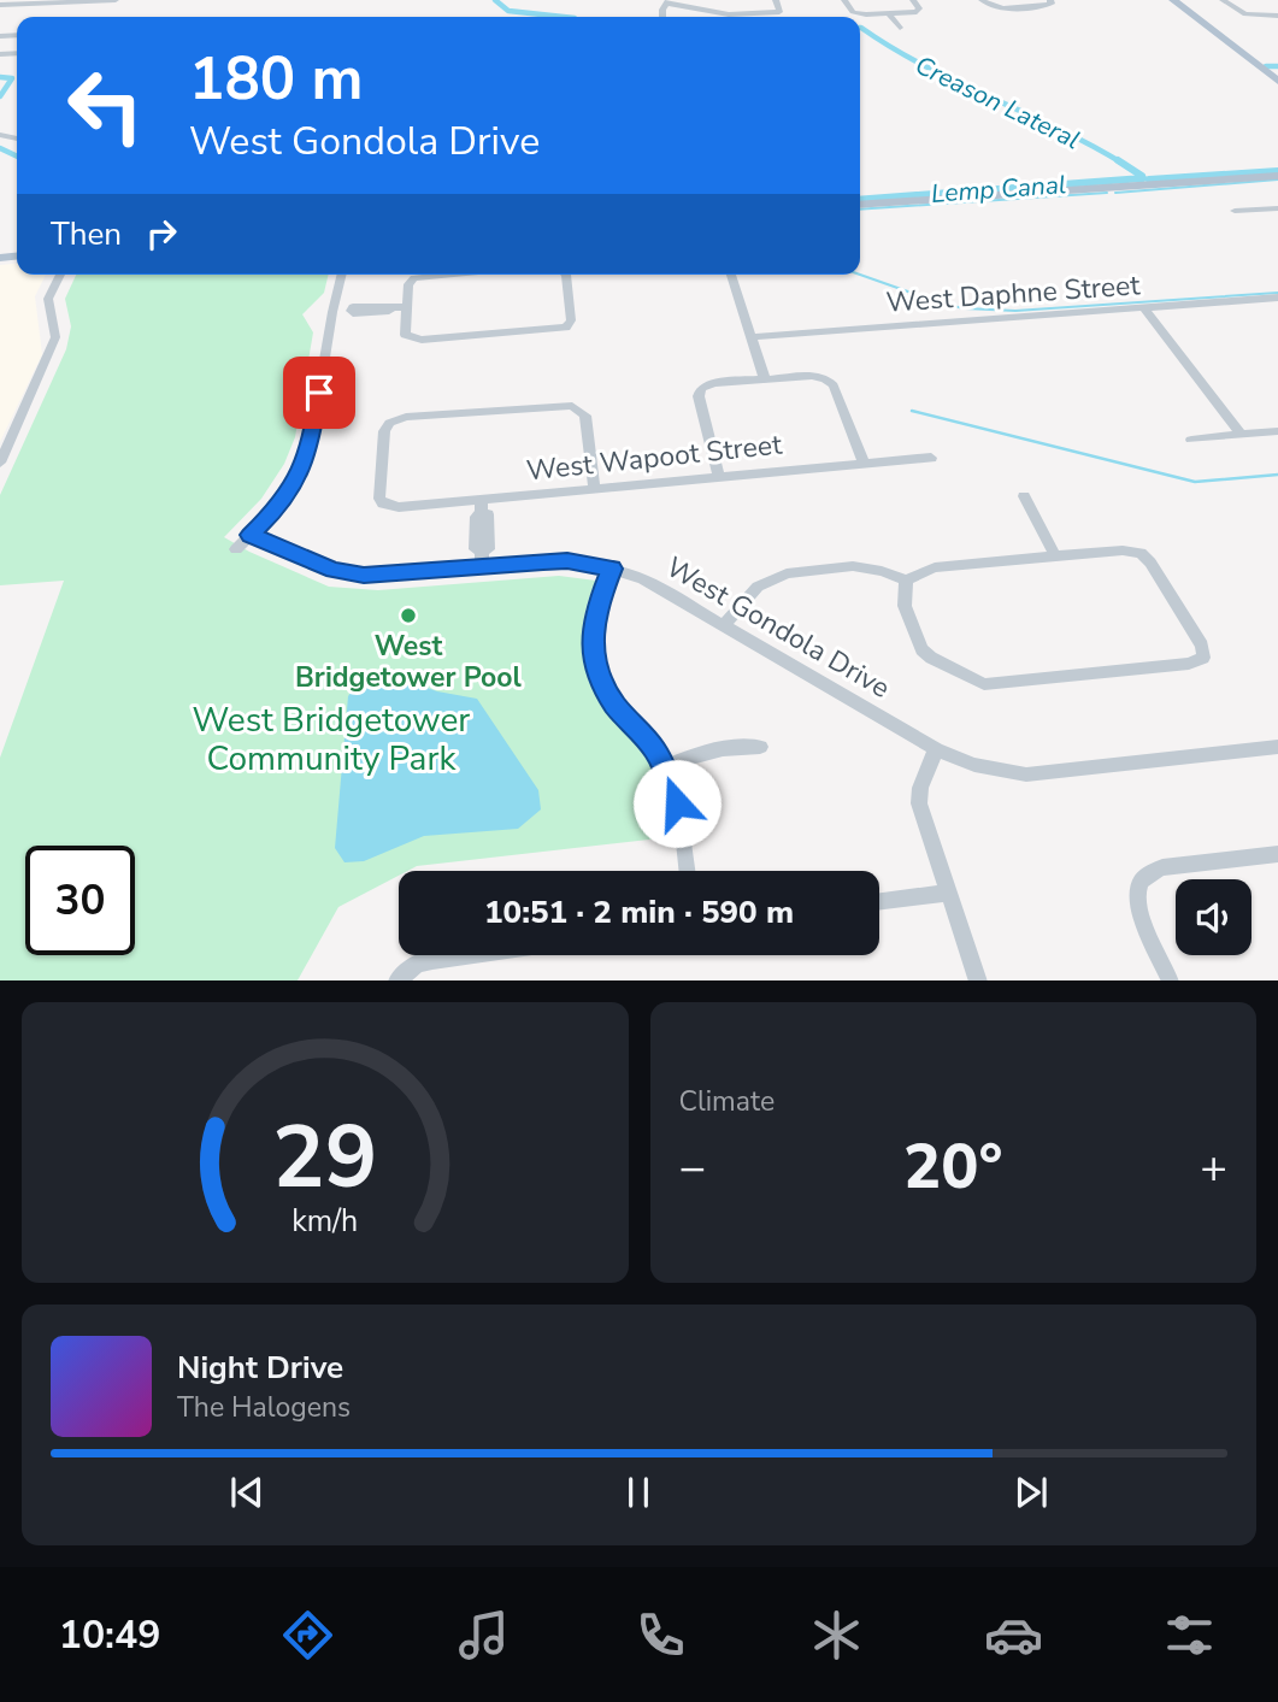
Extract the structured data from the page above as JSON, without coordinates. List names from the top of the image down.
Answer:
{
  "streets": {
    "street": ["West Daphne Street", "West Wapoot Street", "West Gondola Drive"]
  },
  "water": ["Creason Lateral", "Lemp Canal"],
  "parks": ["West Bridgetower Community Park"],
  "places": ["West Bridgetower Pool"],
  "page": {
    "turn": ["180 m", "West Gondola Drive"],
    "then": "Then",
    "limit": "30",
    "trip": "10:51 · 2 min · 590 m",
    "tile": "Climate",
    "heat": ["−", "20°", "+"],
    "song": ["Night Drive", "The Halogens"],
    "tabs": "10:49",
    "gauge": ["29", "km/h"]
  }
}
